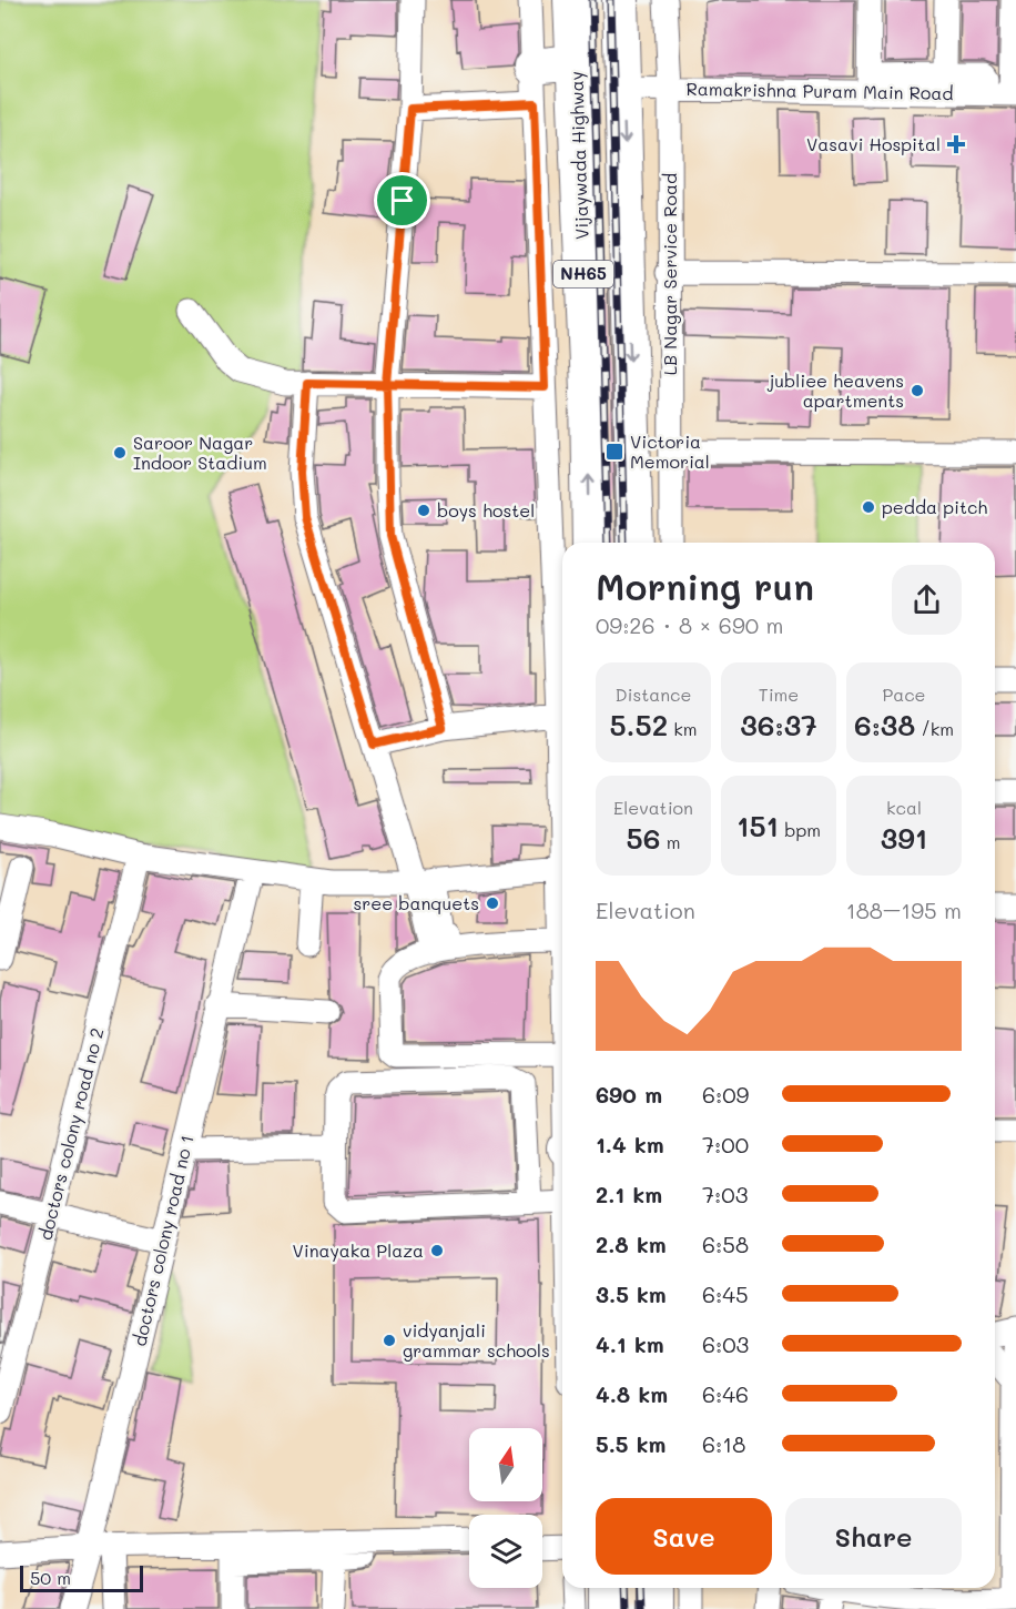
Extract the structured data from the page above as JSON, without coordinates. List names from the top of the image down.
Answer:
{
  "streets": {
    "highway": ["Vijaywada Highway", "NH65"],
    "street": [
      "Ramakrishna Puram Main Road",
      "LB Nagar Service Road",
      "doctors colony road no 2",
      "doctors colony road no 1"
    ]
  },
  "crossings": [
    ["Ramakrishna Puram Main Road", "NH65"],
    ["Ramakrishna Puram Main Road", "LB Nagar Service Road"]
  ],
  "places": {
    "health": ["Vasavi Hospital"],
    "other": [
      "jubliee heavens apartments",
      "Saroor Nagar Indoor Stadium",
      "pedda pitch",
      "boys hostel",
      "sree banquets",
      "Vinayaka Plaza",
      "vidyanjali grammar schools"
    ],
    "transit": ["Victoria Memorial"]
  },
  "scale_bar": "50 m",
  "north": "top",
  "page": {
    "heading": ["Morning run", "09:26 · 8 × 690 m"],
    "stats": [
      ["Distance", "5.52 km"],
      ["Time", "36:37"],
      ["Pace", "6:38 /km"],
      ["Elevation", "56 m"],
      ["151 bpm"],
      ["kcal", "391"]
    ],
    "chart": ["Elevation", "188–195 m"],
    "list": [
      {
        "name": "690 m",
        "note": "6:09"
      },
      {
        "name": "1.4 km",
        "note": "7:00"
      },
      {
        "name": "2.1 km",
        "note": "7:03"
      },
      {
        "name": "2.8 km",
        "note": "6:58"
      },
      {
        "name": "3.5 km",
        "note": "6:45"
      },
      {
        "name": "4.1 km",
        "note": "6:03"
      },
      {
        "name": "4.8 km",
        "note": "6:46"
      },
      {
        "name": "5.5 km",
        "note": "6:18"
      }
    ],
    "buttons": ["Save", "Share"],
    "scale": "50 m"
  }
}
